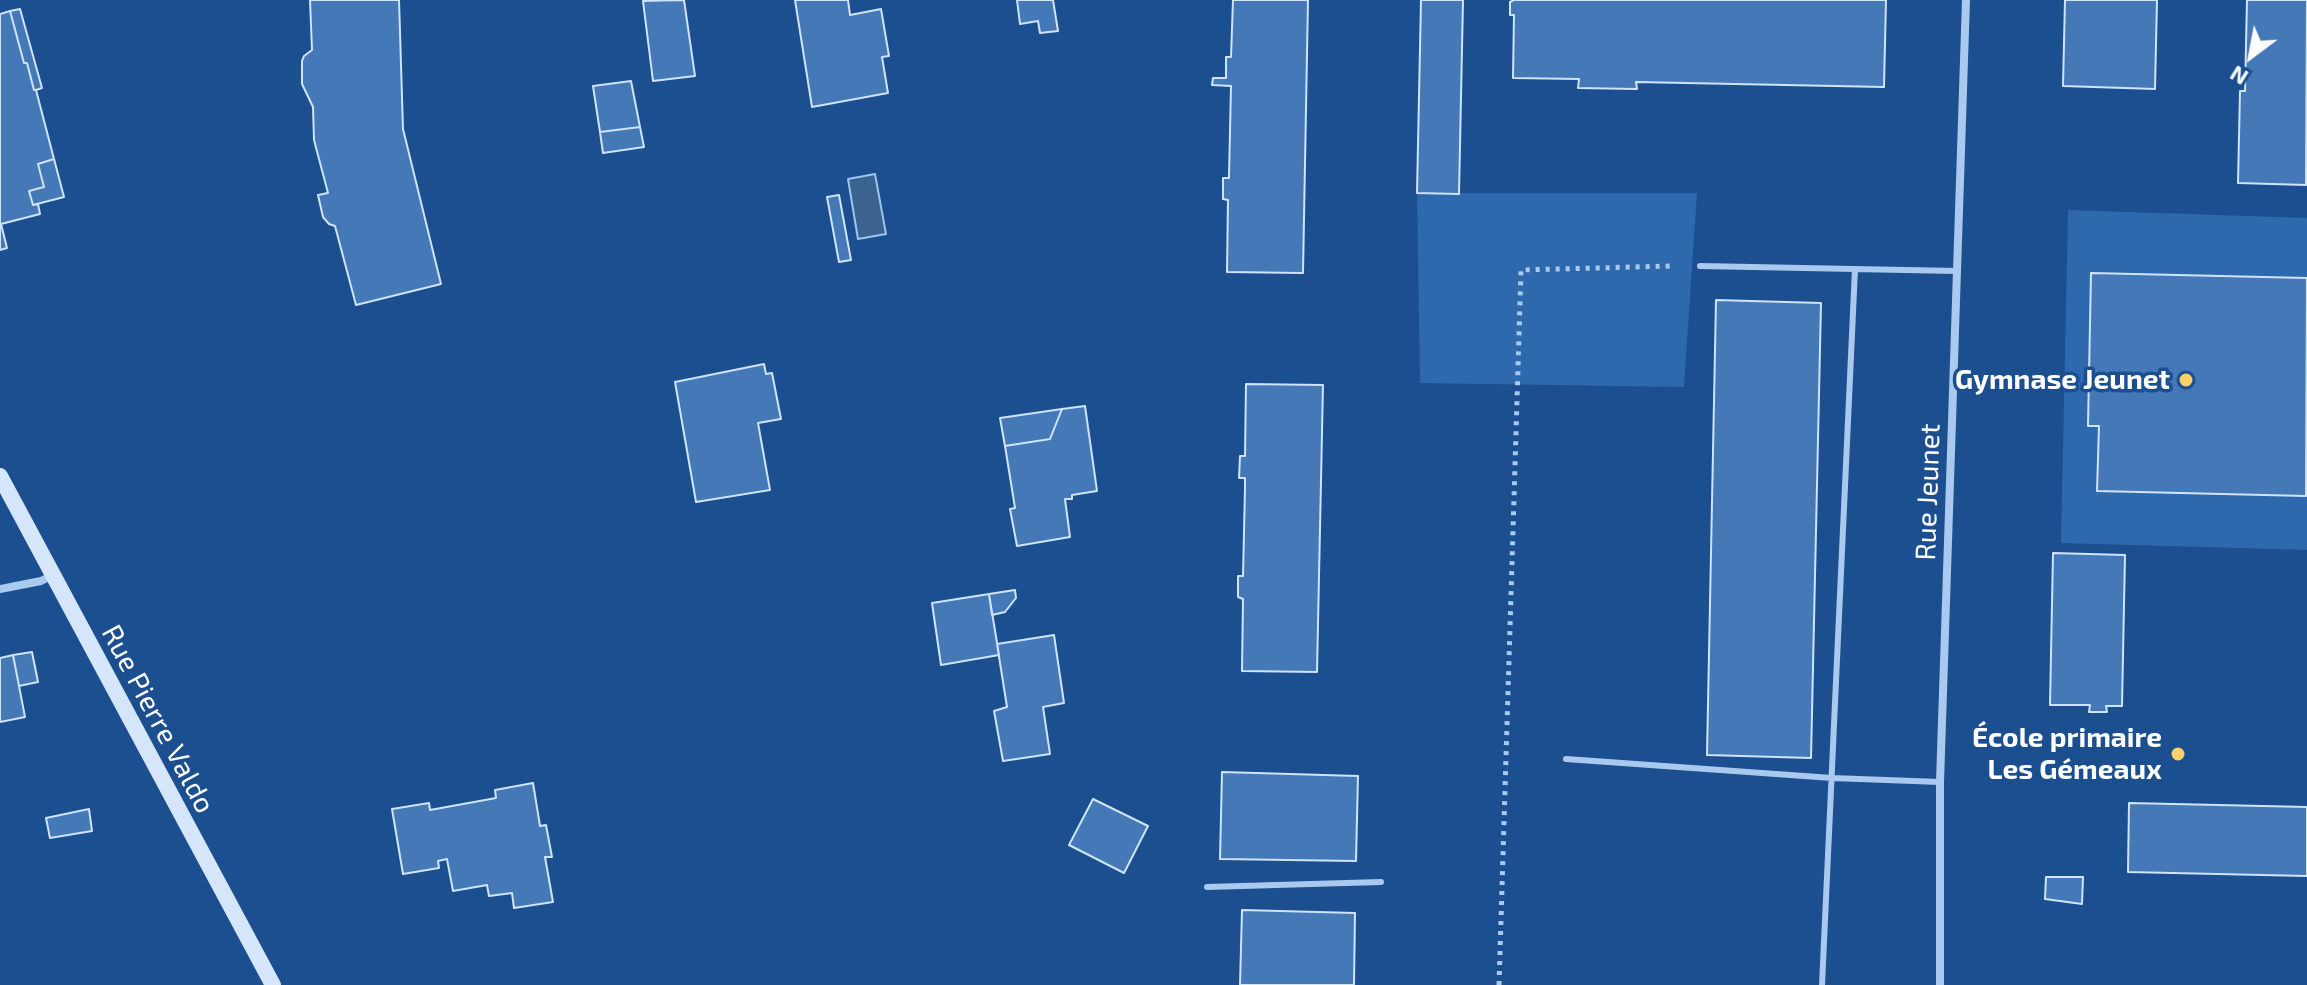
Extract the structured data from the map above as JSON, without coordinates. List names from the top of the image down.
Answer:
{
  "streets": {
    "street": ["Rue Jeunet", "Rue Pierre Valdo"]
  },
  "places": ["Gymnase Jeunet", "École primaire Les Gémeaux"],
  "north": "bottom left"
}
